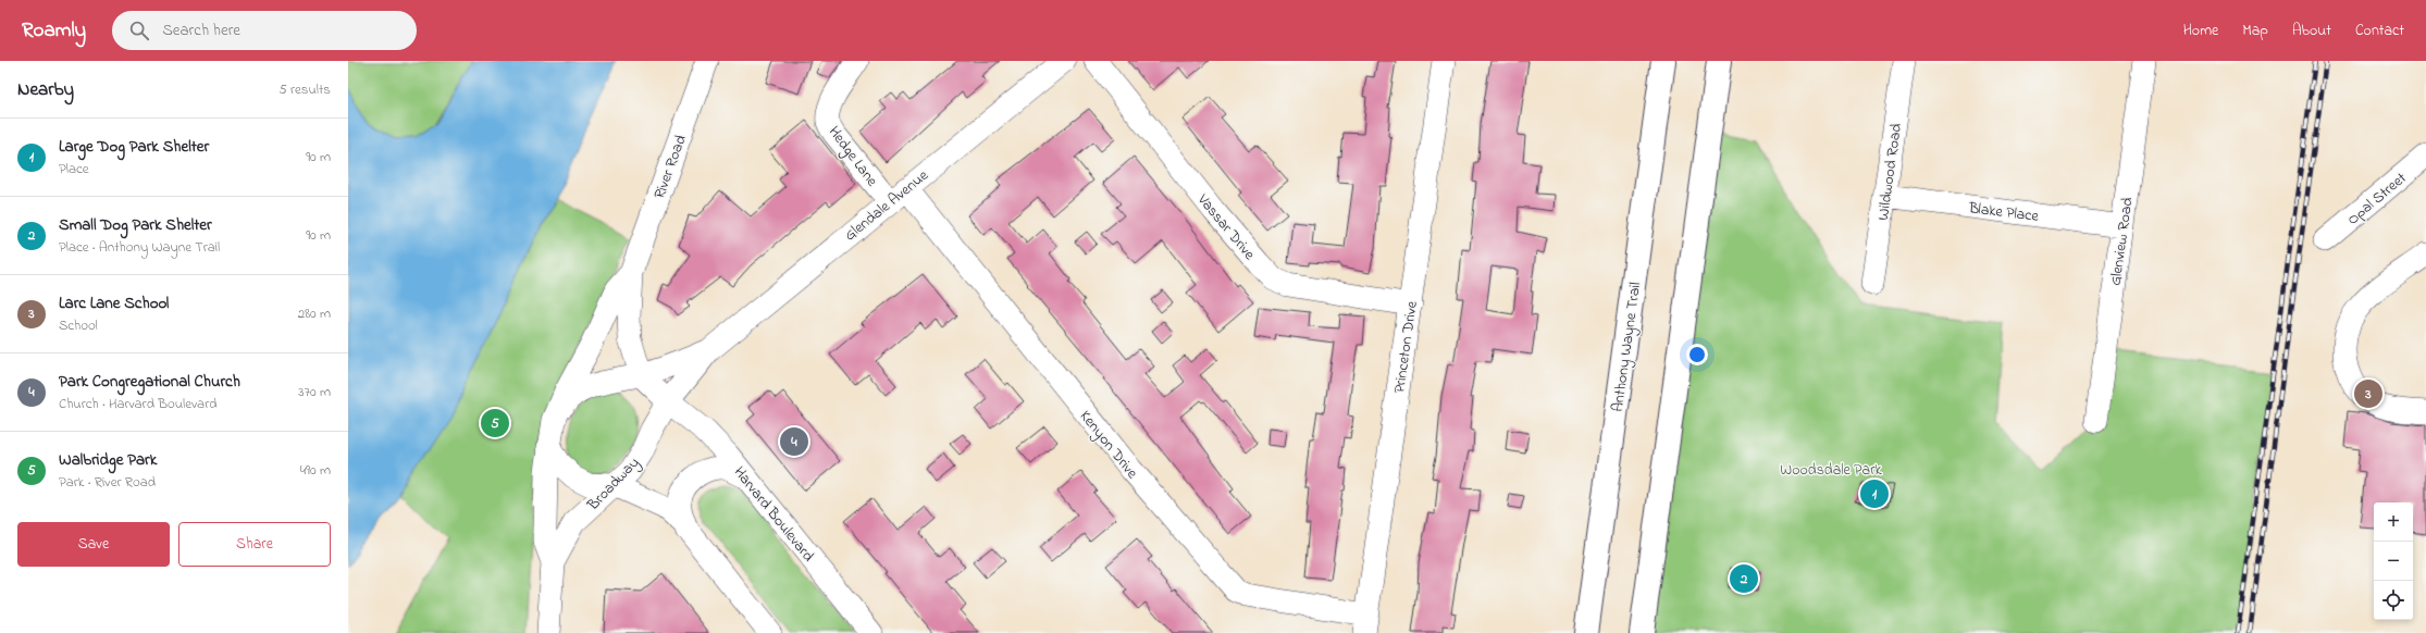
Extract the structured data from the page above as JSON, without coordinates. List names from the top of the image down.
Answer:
{
  "streets": {
    "highway": ["Anthony Wayne Trail"],
    "street": [
      "Hedge Lane",
      "River Road",
      "Wildwood Road",
      "Opal Street",
      "Glendale Avenue",
      "Blake Place",
      "Vassar Drive",
      "Glenview Road",
      "Princeton Drive",
      "Kenyon Drive",
      "Broadway",
      "Harvard Boulevard"
    ]
  },
  "crossings": [
    ["Hedge Lane", "Glendale Avenue"],
    ["Hedge Lane", "Kenyon Drive"],
    ["River Road", "Glendale Avenue"],
    ["River Road", "Broadway"],
    ["River Road", "Harvard Boulevard"],
    ["Wildwood Road", "Blake Place"],
    ["Glendale Avenue", "Kenyon Drive"],
    ["Glendale Avenue", "Broadway"],
    ["Glendale Avenue", "Harvard Boulevard"],
    ["Blake Place", "Glenview Road"],
    ["Vassar Drive", "Princeton Drive"],
    ["Princeton Drive", "Kenyon Drive"],
    ["Broadway", "Harvard Boulevard"]
  ],
  "parks": ["Woodsdale Park"],
  "page": {
    "header": "Roamly",
    "search": "Search here",
    "nav": [
      "Home",
      "Map",
      "About",
      "Contact"
    ],
    "heading": ["Nearby", "5 results"],
    "list": [
      {
        "mark": "1",
        "name": "Large Dog Park Shelter",
        "note": "Place",
        "value": "90 m"
      },
      {
        "mark": "2",
        "name": "Small Dog Park Shelter",
        "note": "Place · Anthony Wayne Trail",
        "value": "90 m"
      },
      {
        "mark": "3",
        "name": "Larc Lane School",
        "note": "School",
        "value": "280 m"
      },
      {
        "mark": "4",
        "name": "Park Congregational Church",
        "note": "Church · Harvard Boulevard",
        "value": "370 m"
      },
      {
        "mark": "5",
        "name": "Walbridge Park",
        "note": "Park · River Road",
        "value": "490 m"
      }
    ],
    "pins": [
      "3",
      "5",
      "4",
      "1",
      "2"
    ],
    "map_buttons": ["+", "−"],
    "buttons": ["Save", "Share"]
  }
}
